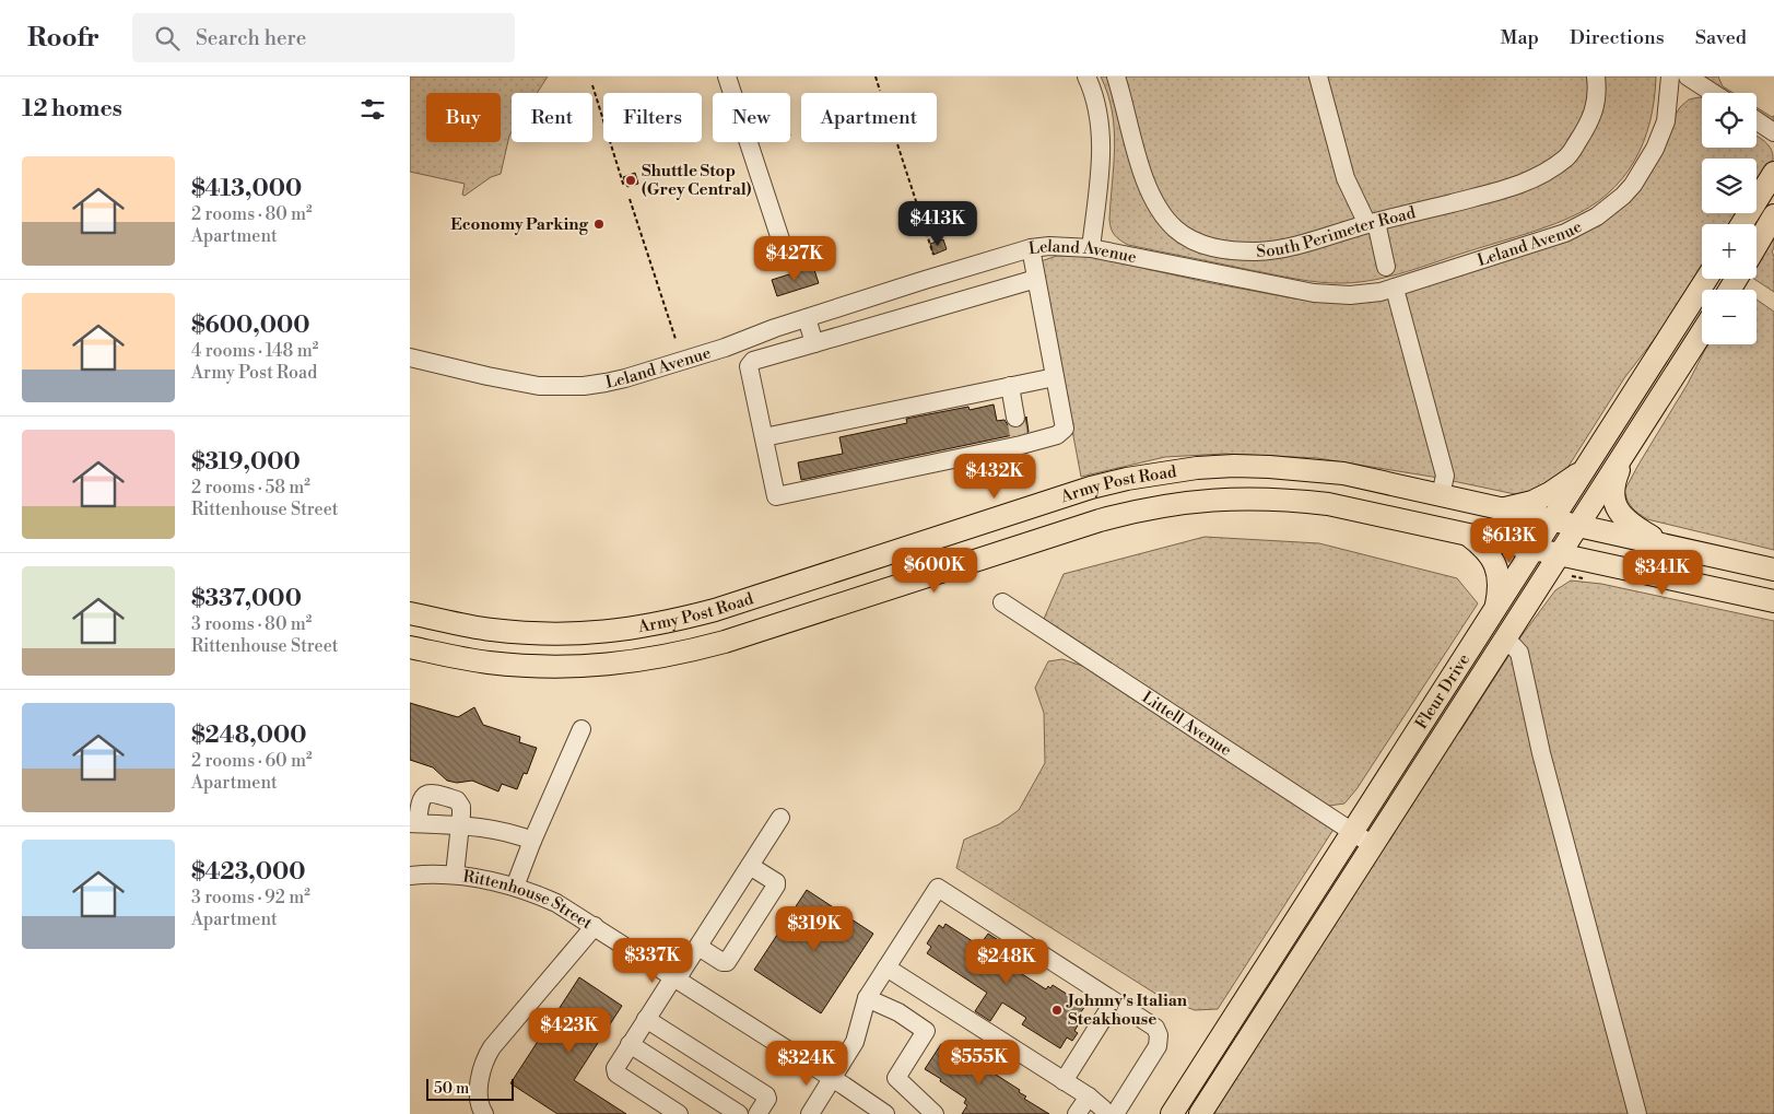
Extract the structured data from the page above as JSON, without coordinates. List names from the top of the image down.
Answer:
{
  "streets": {
    "main road": ["Army Post Road", "Fleur Drive"],
    "street": [
      "South Perimeter Road",
      "Leland Avenue",
      "Littell Avenue",
      "Rittenhouse Street"
    ]
  },
  "crossings": [
    ["Army Post Road", "Fleur Drive"],
    ["Fleur Drive", "Littell Avenue"]
  ],
  "places": ["Shuttle Stop (Grey Central)", "Economy Parking", "Johnny's Italian Steakhouse"],
  "scale_bar": "50 m",
  "page": {
    "header": "Roofr",
    "search": "Search here",
    "nav": ["Map", "Directions", "Saved"],
    "heading": "12 homes",
    "map_buttons": ["+", "−"],
    "chip": [
      "Buy",
      "Rent",
      "Filters",
      "New",
      "Apartment"
    ],
    "list": [
      {
        "name": "$413,000",
        "note": "2 rooms · 80 m² · Apartment"
      },
      {
        "name": "$600,000",
        "note": "4 rooms · 148 m² · Army Post Road"
      },
      {
        "name": "$319,000",
        "note": "2 rooms · 58 m² · Rittenhouse Street"
      },
      {
        "name": "$337,000",
        "note": "3 rooms · 80 m² · Rittenhouse Street"
      },
      {
        "name": "$248,000",
        "note": "2 rooms · 60 m² · Apartment"
      },
      {
        "name": "$423,000",
        "note": "3 rooms · 92 m² · Apartment"
      }
    ],
    "price": [
      "$413K",
      "$427K",
      "$432K",
      "$613K",
      "$600K",
      "$341K",
      "$319K",
      "$337K",
      "$248K",
      "$423K",
      "$555K",
      "$324K"
    ],
    "scale": "50 m"
  }
}
